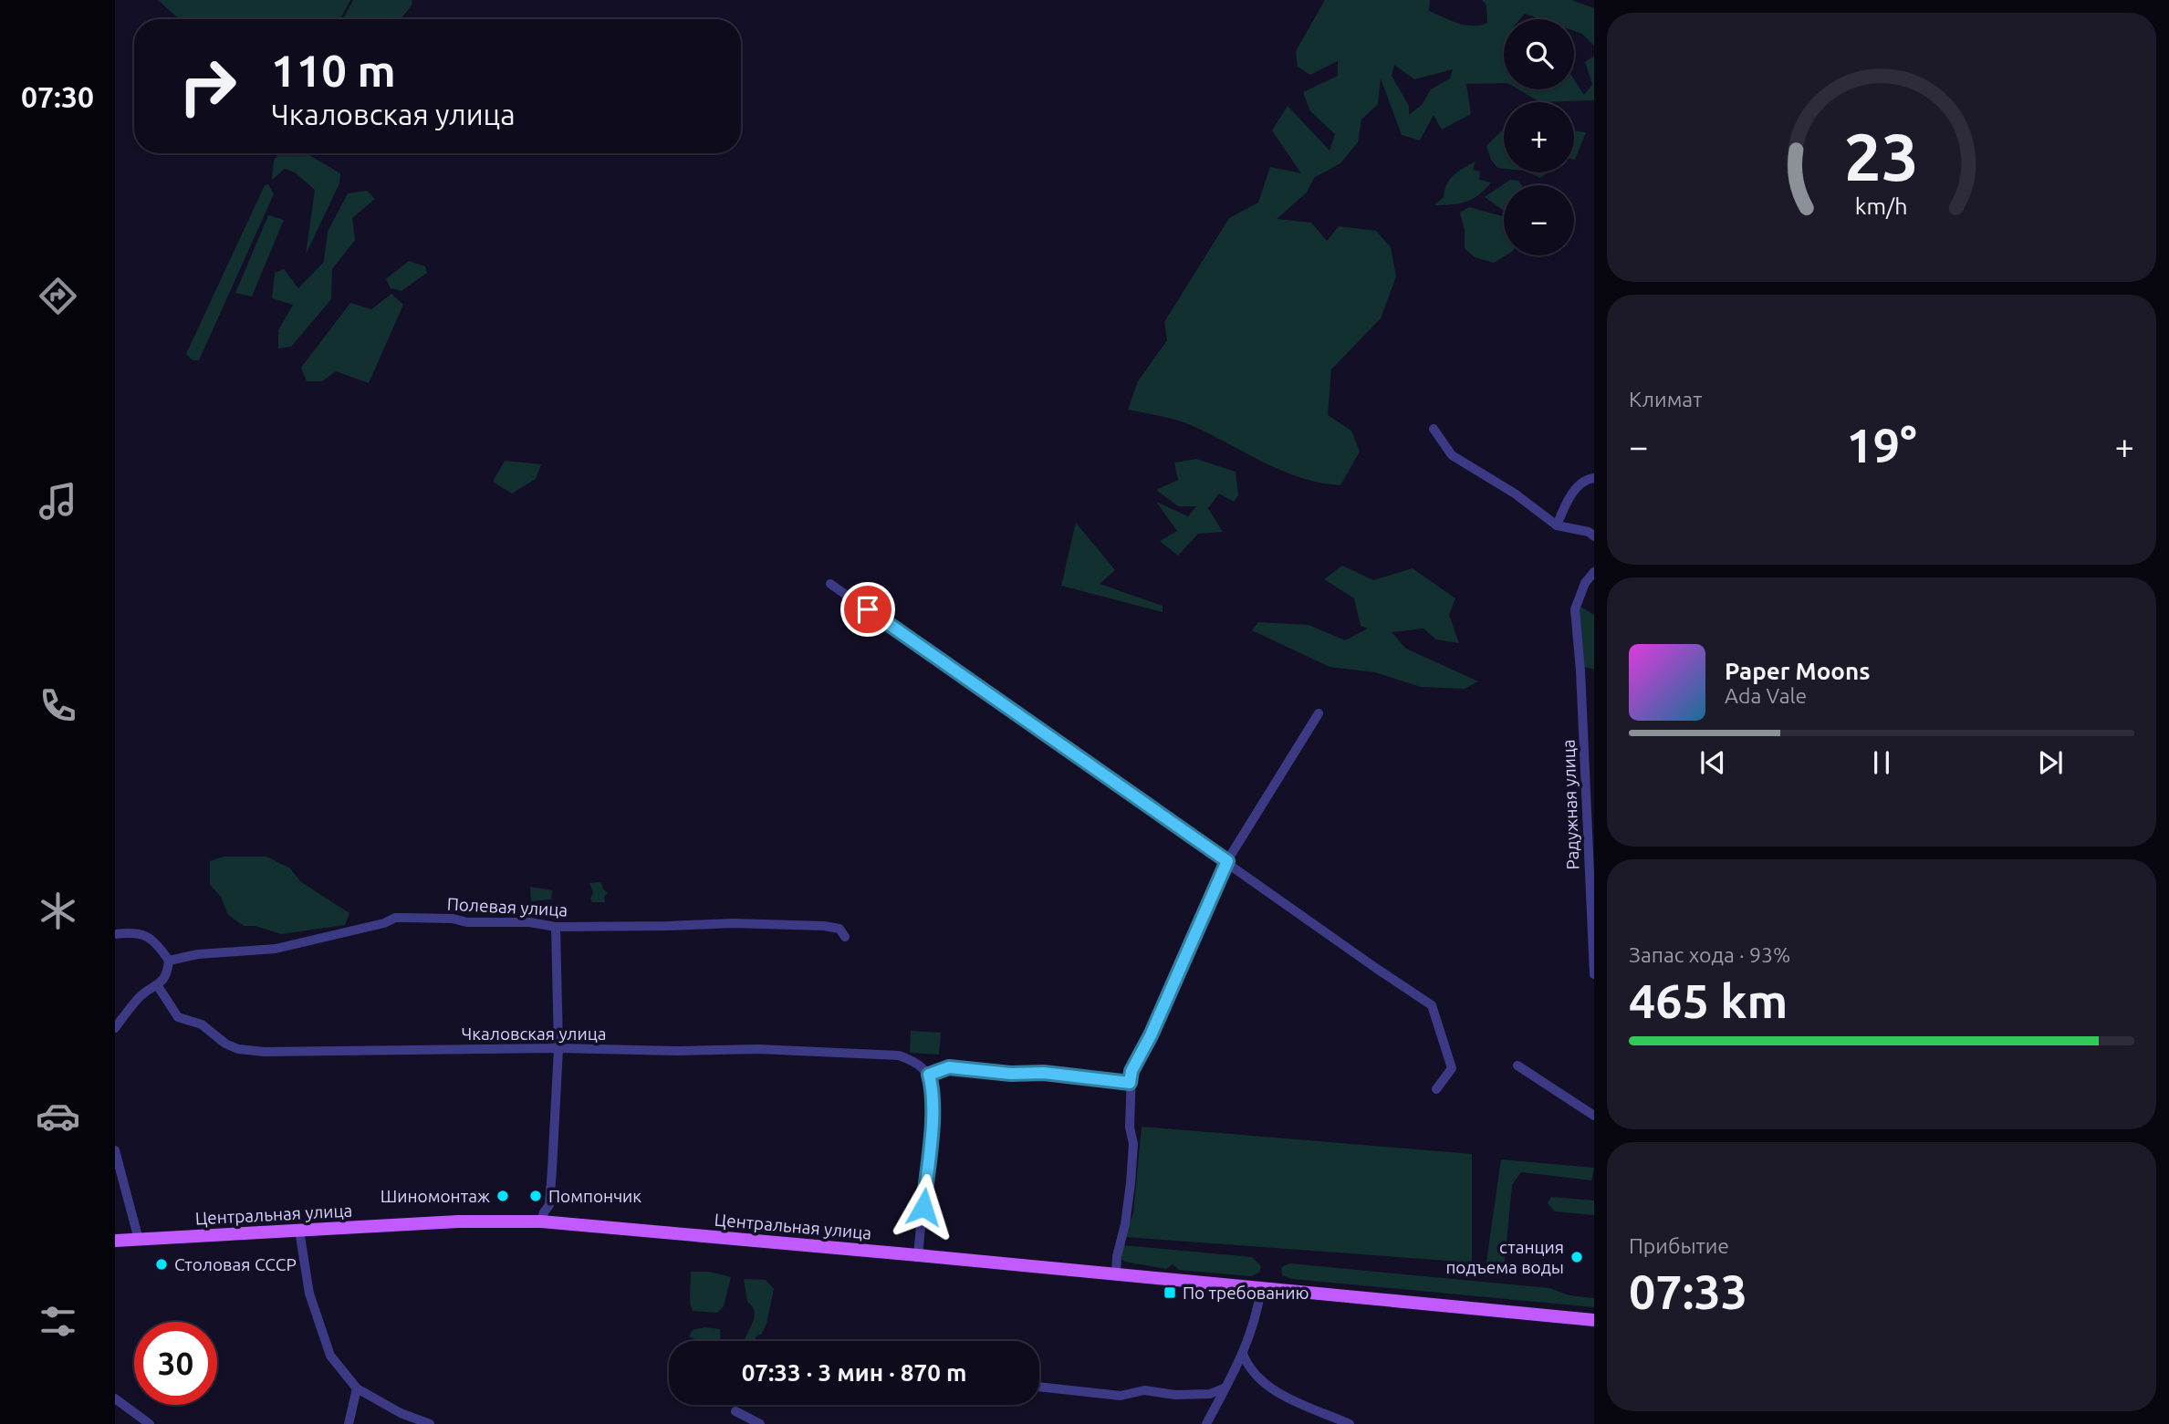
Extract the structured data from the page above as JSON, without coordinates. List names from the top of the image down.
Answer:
{
  "streets": {
    "main road": ["Центральная улица"],
    "street": ["Радужная улица", "Полевая улица", "Чкаловская улица"]
  },
  "places": {
    "other": [
      "Шиномонтаж",
      "Помпончик",
      "станция подъема воды",
      "Столовая СССР"
    ],
    "transit": ["По требованию"]
  },
  "page": {
    "tabs": "07:30",
    "map_buttons": ["+", "−"],
    "turn": ["110 m", "Чкаловская улица"],
    "tile": [
      "Климат",
      ["Запас хода · 93%", "465 km"],
      ["Прибытие", "07:33"]
    ],
    "heat": ["−", "19°", "+"],
    "song": ["Paper Moons", "Ada Vale"],
    "limit": "30",
    "trip": "07:33 · 3 мин · 870 m",
    "gauge": ["23", "km/h"]
  }
}
